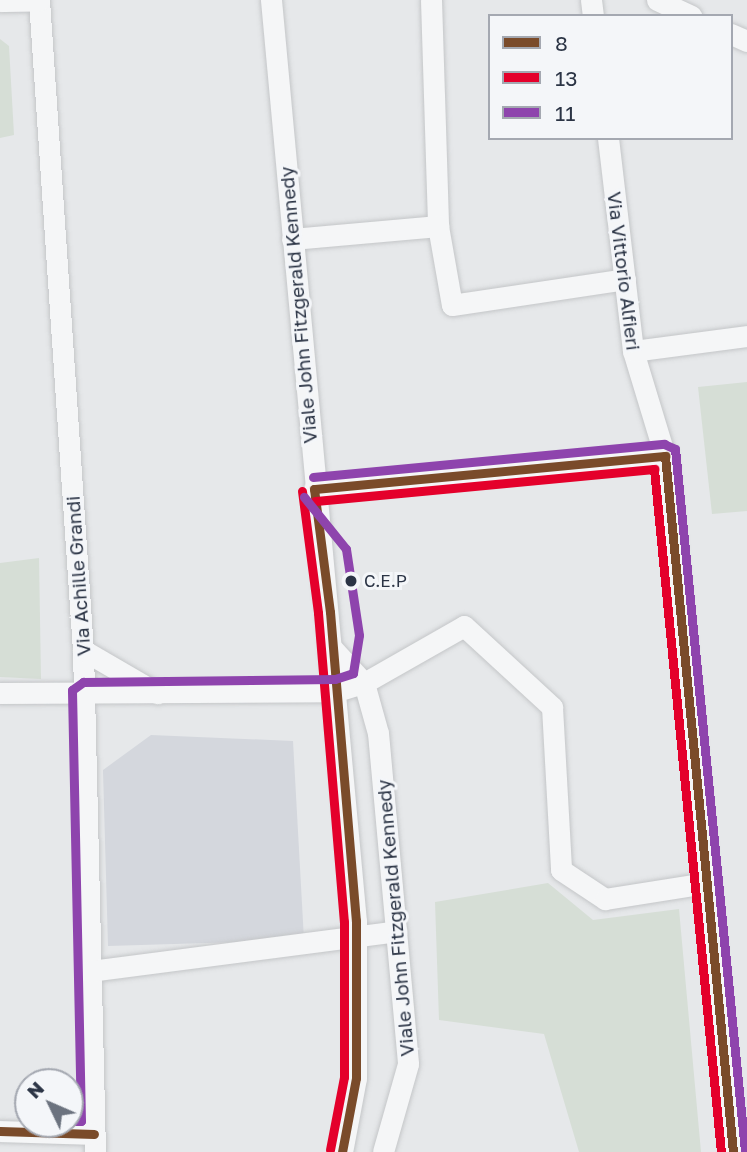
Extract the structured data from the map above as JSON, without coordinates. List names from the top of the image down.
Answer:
{
  "streets": {
    "street": ["Via Vittorio Alfieri", "Viale John Fitzgerald Kennedy", "Via Achille Grandi"]
  },
  "places": ["C.E.P"],
  "lines": ["transit line 11", "transit line 8", "transit line 13"],
  "legend": ["8", "13", "11"],
  "north": "top left"
}
